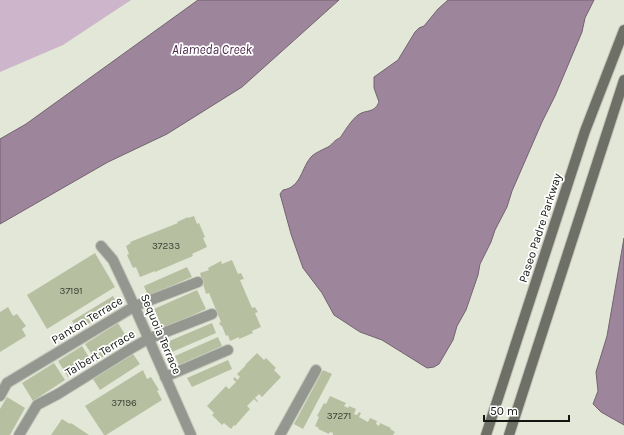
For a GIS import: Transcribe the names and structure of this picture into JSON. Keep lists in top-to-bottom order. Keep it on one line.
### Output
{"streets":{"main road":["Paseo Padre Parkway"],"street":["Panton Terrace","Sequoia Terrace","Talbert Terrace"]},"crossings":[["Panton Terrace","Sequoia Terrace"],["Sequoia Terrace","Talbert Terrace"]],"water":["Alameda Creek"],"house_numbers":["37233","37191","37196","37271"],"scale_bar":"50 m"}
